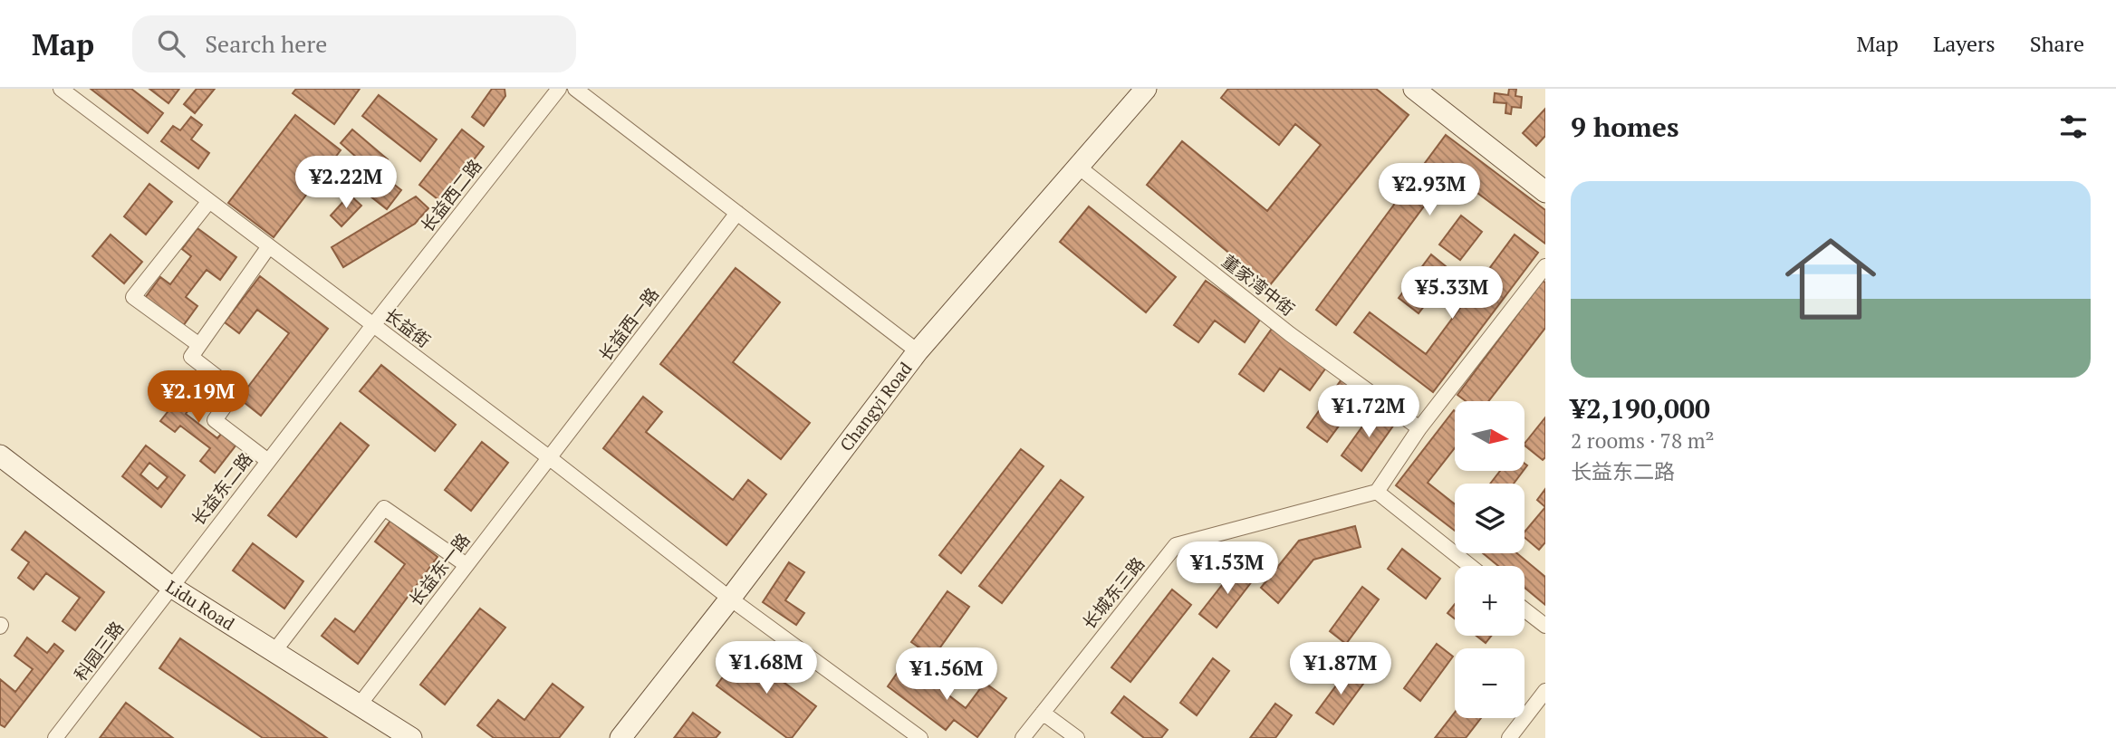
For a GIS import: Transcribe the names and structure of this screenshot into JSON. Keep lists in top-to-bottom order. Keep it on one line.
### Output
{"streets":{"main road":["Changyi Road","Lidu Road"],"street":["长益西二路","董家湾中街","长益西一路","长益街","长益东二路","长益东一路","长城东三路","科园三路"]},"crossings":[["长益西二路","长益街"],["长益西二路","长益东二路"],["董家湾中街","Changyi Road"],["长益西一路","长益街"],["长益西一路","长益东一路"],["长益街","Changyi Road"],["长益街","长益东二路"],["长益街","长益东一路"],["长益东二路","Lidu Road"],["长益东二路","科园三路"],["长益东一路","Lidu Road"],["Lidu Road","科园三路"]],"north":"right","page":{"header":"Map","search":"Search here","nav":["Map","Layers","Share"],"heading":"9 homes","price":["¥2.22M","¥2.93M","¥5.33M","¥2.19M","¥1.72M","¥1.53M","¥1.68M","¥1.87M","¥1.56M"],"list":[{"name":"¥2,190,000","note":"2 rooms · 78 m² · 长益东二路"}],"map_buttons":["+","−"]}}
